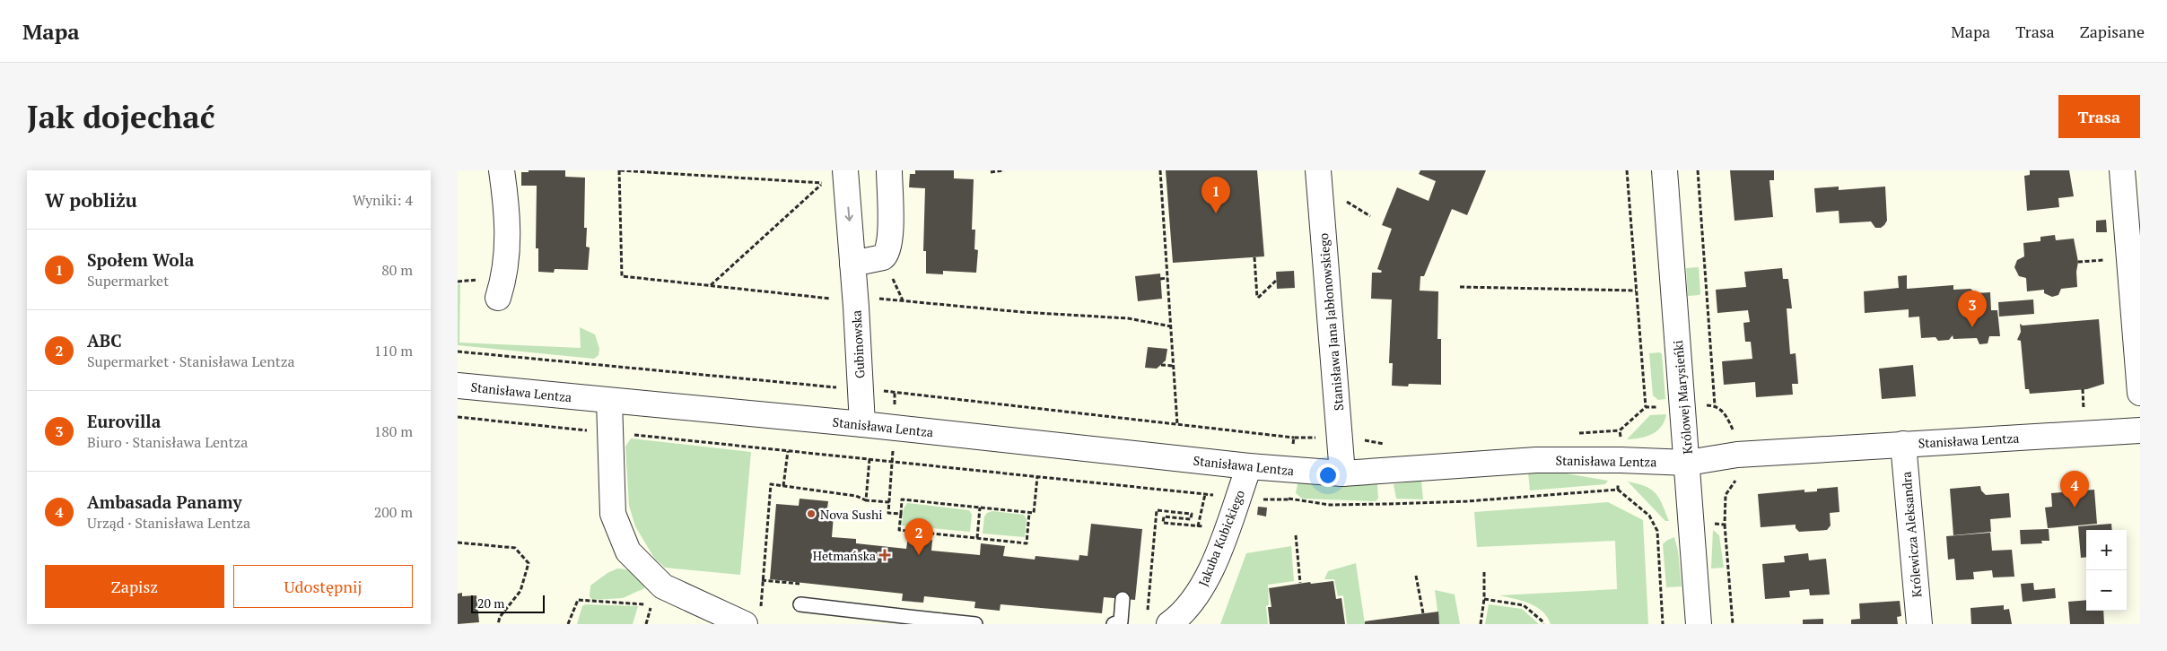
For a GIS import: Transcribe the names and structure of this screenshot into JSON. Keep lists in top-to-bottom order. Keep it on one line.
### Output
{"streets":{"street":["Stanisława Jana Jabłonowskiego","Gubinowska","Stanisława Lentza","Królowej Marysieńki","Królewicza Aleksandra","Jakuba Kubickiego"]},"crossings":[["Stanisława Jana Jabłonowskiego","Stanisława Lentza"],["Gubinowska","Stanisława Lentza"],["Stanisława Lentza","Królowej Marysieńki"],["Stanisława Lentza","Królewicza Aleksandra"],["Stanisława Lentza","Jakuba Kubickiego"]],"places":{"other":["Nova Sushi"],"health":["Hetmańska"]},"scale_bar":"20 m","page":{"header":"Mapa","nav":["Mapa","Trasa","Zapisane"],"buttons":["Trasa",["Zapisz","Udostępnij"]],"title":"Jak dojechać","heading":["W pobliżu","Wyniki: 4"],"pins":["1","3","4","2"],"list":[{"mark":"1","name":"Społem Wola","note":"Supermarket","value":"80 m"},{"mark":"2","name":"ABC","note":"Supermarket · Stanisława Lentza","value":"110 m"},{"mark":"3","name":"Eurovilla","note":"Biuro · Stanisława Lentza","value":"180 m"},{"mark":"4","name":"Ambasada Panamy","note":"Urząd · Stanisława Lentza","value":"200 m"}],"map_buttons":["+","−"],"scale":"20 m"}}
